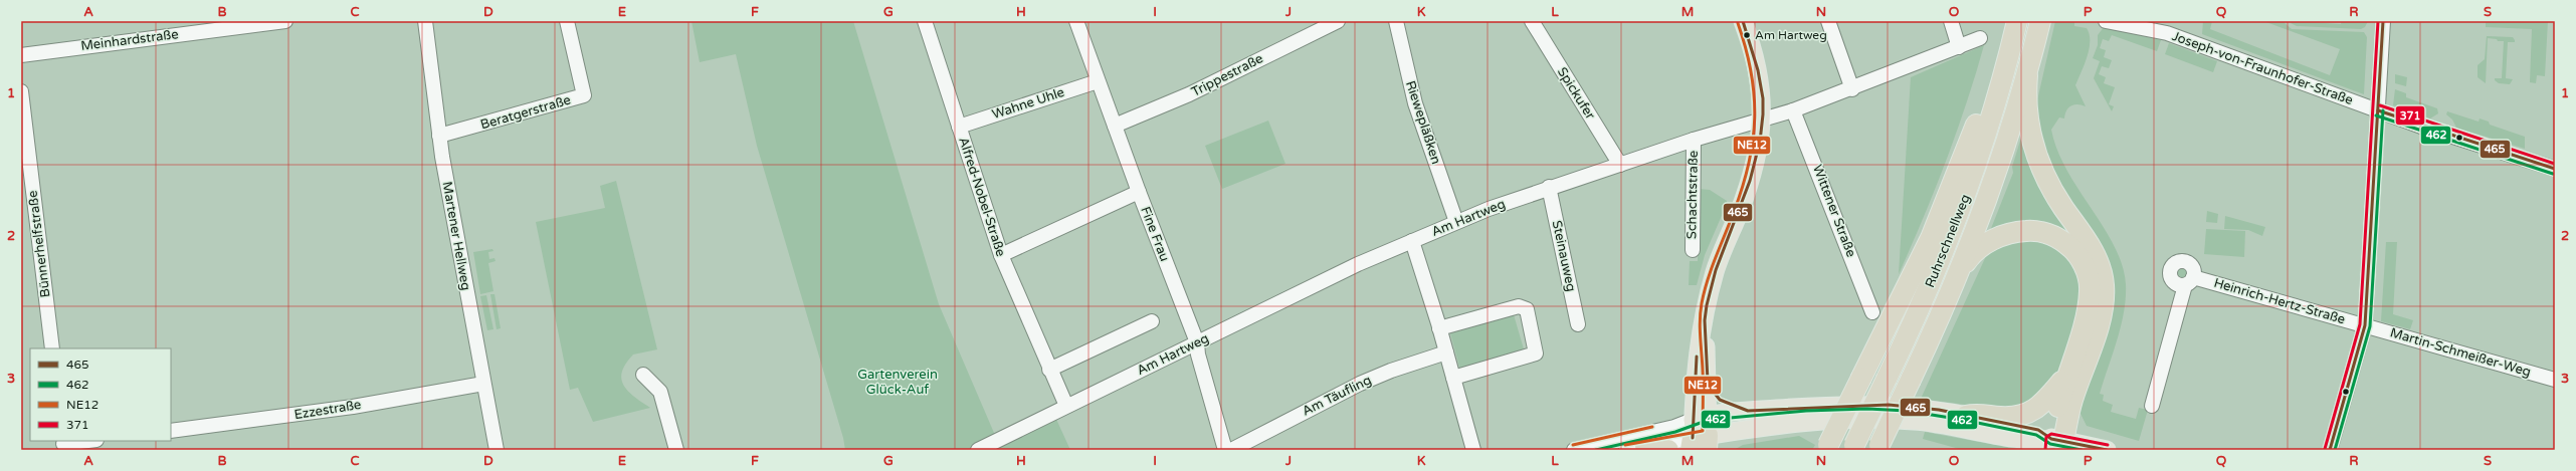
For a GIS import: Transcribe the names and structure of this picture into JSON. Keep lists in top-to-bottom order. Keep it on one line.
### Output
{"streets":{"highway":["Ruhrschnellweg"],"street":["Meinhardstraße","Joseph-von-Fraunhofer-Straße","Trippestraße","Spickufer","Wahne Uhle","Beratgerstraße","Riewepläßken","Schachtstraße","Alfred-Nobel-Straße","Wittener Straße","Am Hartweg","Fine Frau","Martener Hellweg","Bünnerhelfstraße","Steinauweg","Heinrich-Hertz-Straße","Martin-Schmeißer-Weg","Am Täufling","Ezzestraße"]},"crossings":[["Trippestraße","Fine Frau"],["Spickufer","Am Hartweg"],["Wahne Uhle","Alfred-Nobel-Straße"],["Wahne Uhle","Fine Frau"],["Beratgerstraße","Martener Hellweg"],["Riewepläßken","Am Hartweg"],["Schachtstraße","Am Hartweg"],["Alfred-Nobel-Straße","Am Hartweg"],["Wittener Straße","Am Hartweg"],["Am Hartweg","Fine Frau"],["Am Hartweg","Steinauweg"],["Martener Hellweg","Ezzestraße"],["Heinrich-Hertz-Straße","Martin-Schmeißer-Weg"]],"parks":["Gartenverein Glück-Auf"],"places":["Am Hartweg"],"lines":["transit line 465","transit line 371","transit line NE12","transit line 462"],"legend":["465","462","NE12","371"],"grid":{"columns":["A","B","C","D","E","F","G","H","I","J","K","L","M","N","O","P","Q","R","S"],"rows":["1","2","3"]}}
